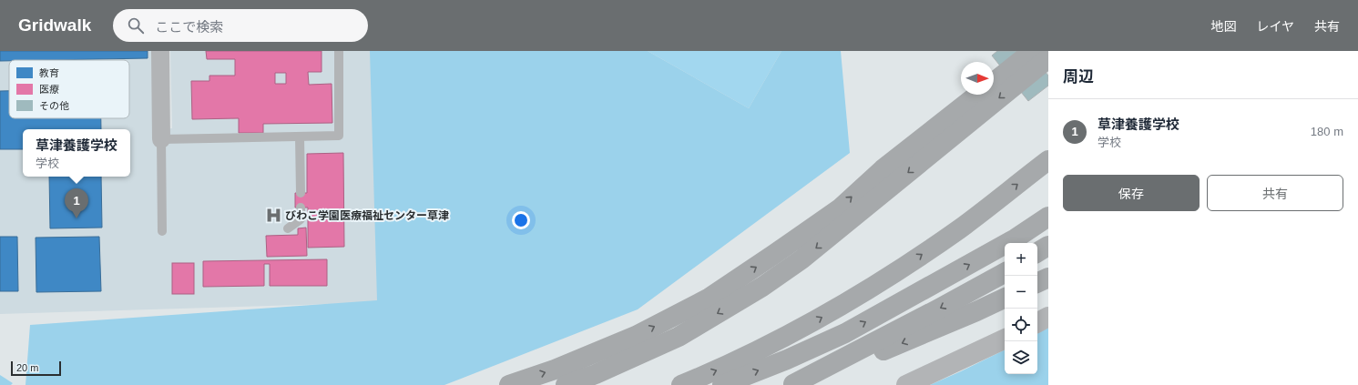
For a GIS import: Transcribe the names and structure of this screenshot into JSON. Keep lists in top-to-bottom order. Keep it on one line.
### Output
{"places":{"hospital":["びわこ学園医療福祉センター草津"]},"legend":["教育","医療","その他"],"scale_bar":"20 m","north":"right","page":{"header":"Gridwalk","search":"ここで検索","nav":["地図","レイヤ","共有"],"heading":"周辺","list":[{"mark":"1","name":"草津養護学校","note":"学校","value":"180 m"}],"popup":["草津養護学校","学校"],"buttons":["保存","共有"],"pins":"1","map_buttons":["+","−"],"scale":"20 m"}}
